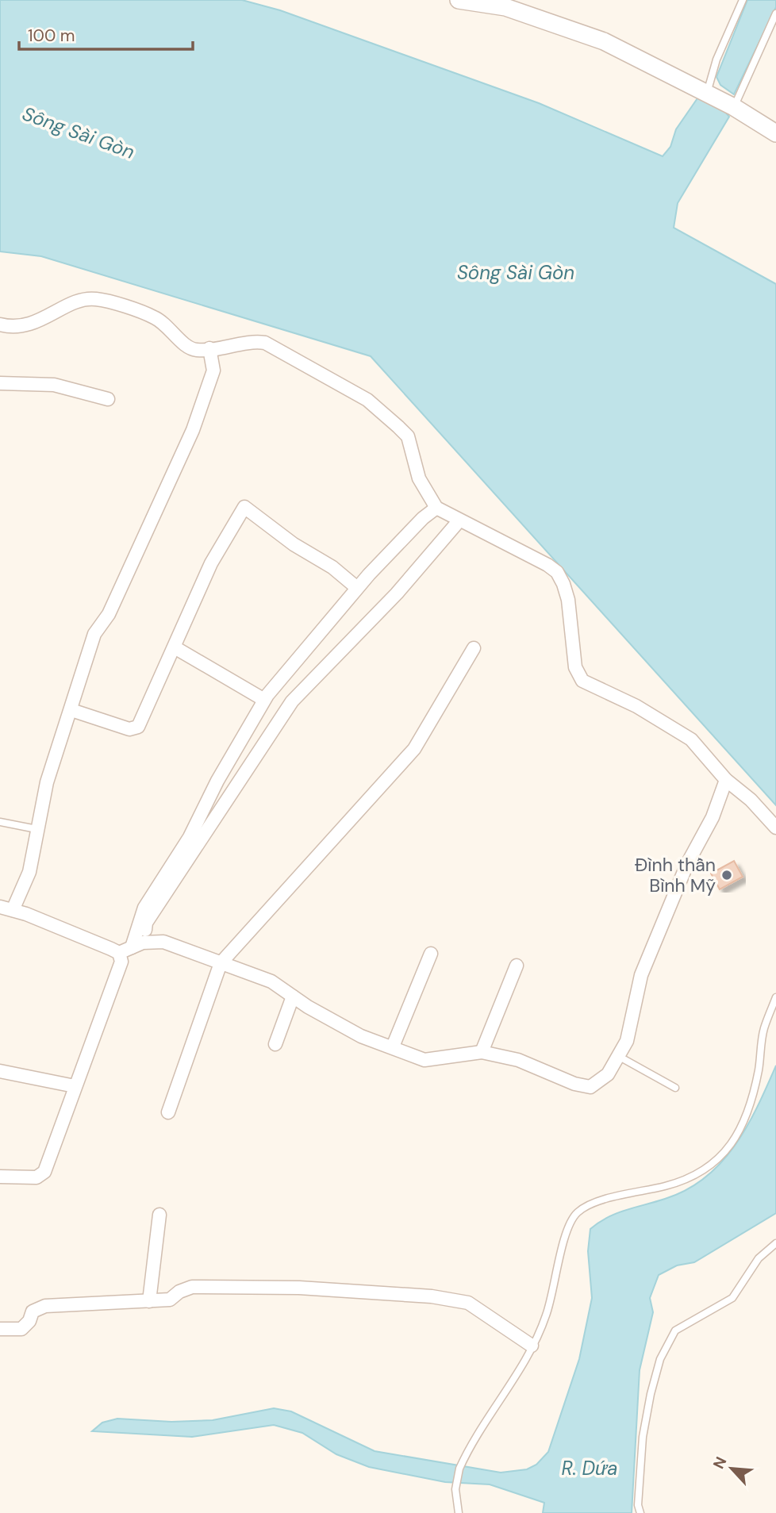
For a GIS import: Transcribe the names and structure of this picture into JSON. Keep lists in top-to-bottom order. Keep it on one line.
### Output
{"water":["Sông Sài Gòn","R. Dứa"],"places":["Đình thần Bình Mỹ"],"scale_bar":"100 m","north":"top left"}
